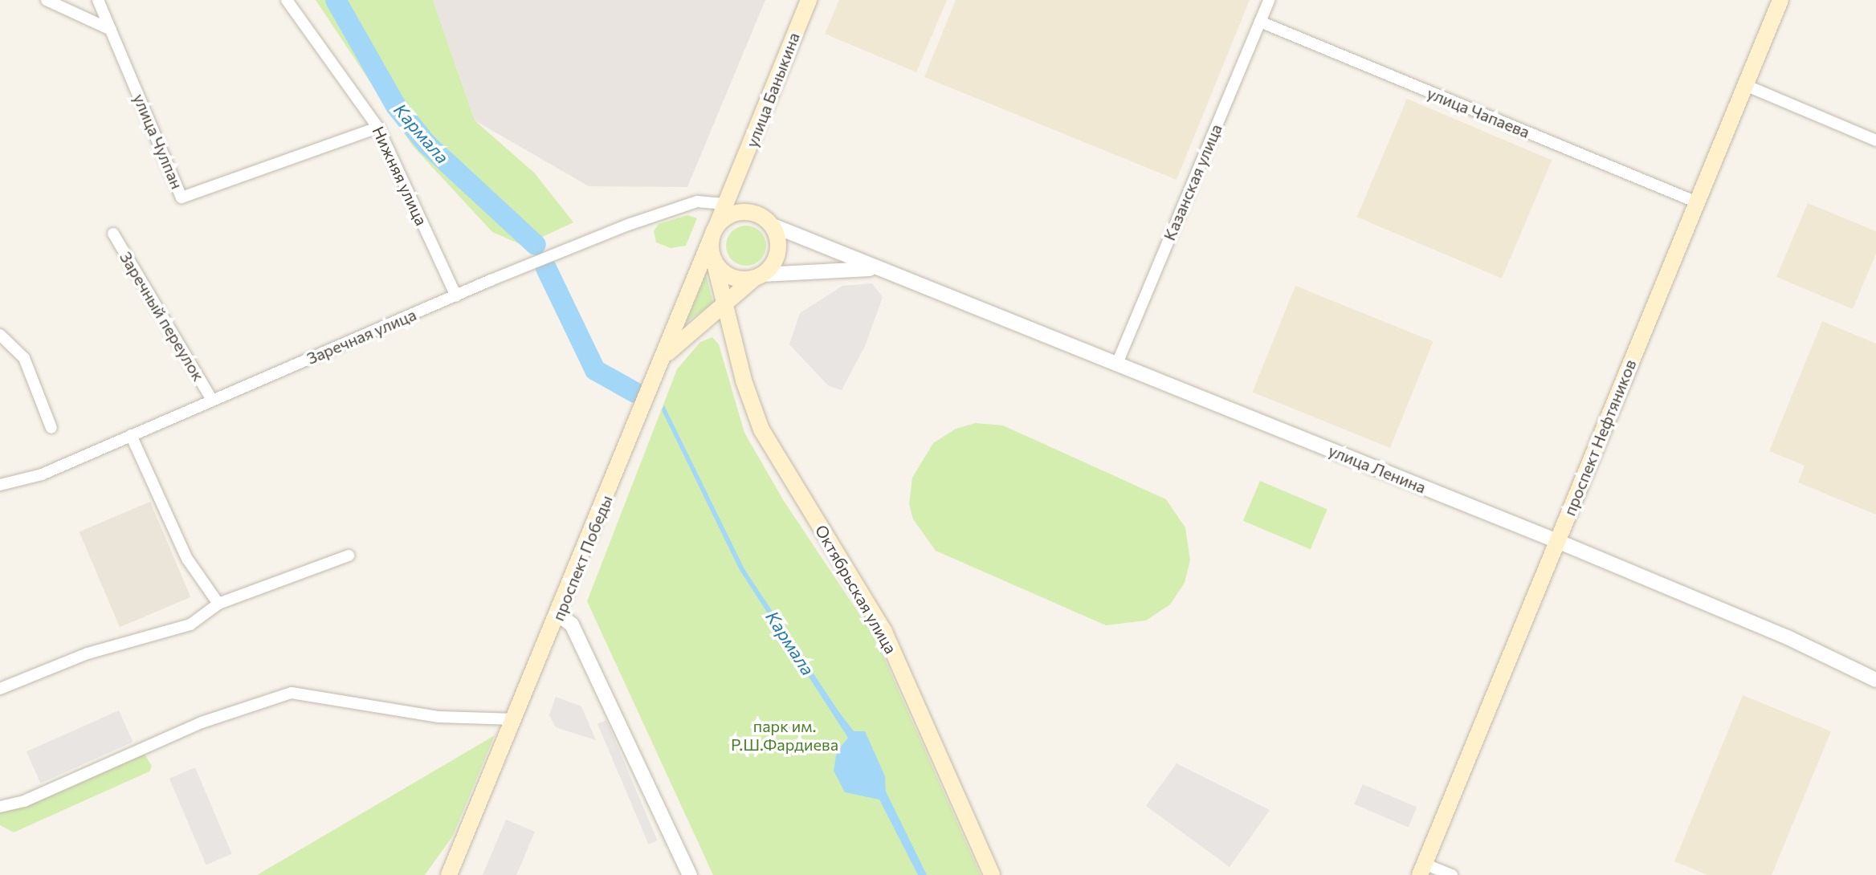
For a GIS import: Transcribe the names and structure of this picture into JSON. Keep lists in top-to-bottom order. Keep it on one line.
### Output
{"streets":{"main road":["улица Баныкина","проспект Нефтяников","проспект Победы","Октябрьская улица"],"street":["улица Чапаева","улица Чулпан","Нижняя улица","Казанская улица","Заречный переулок","Заречная улица","улица Ленина"]},"crossings":[["улица Баныкина","Заречная улица"],["улица Баныкина","проспект Победы"],["улица Чапаева","Казанская улица"],["улица Чапаева","проспект Нефтяников"],["улица Чулпан","Нижняя улица"],["Нижняя улица","Заречная улица"],["Казанская улица","улица Ленина"],["Заречный переулок","Заречная улица"],["Заречная улица","проспект Победы"],["проспект Нефтяников","улица Ленина"],["улица Ленина","проспект Победы"],["улица Ленина","Октябрьская улица"],["проспект Победы","Октябрьская улица"]],"water":["Кармала"],"parks":["парк им. Р.Ш.Фардиева"]}
